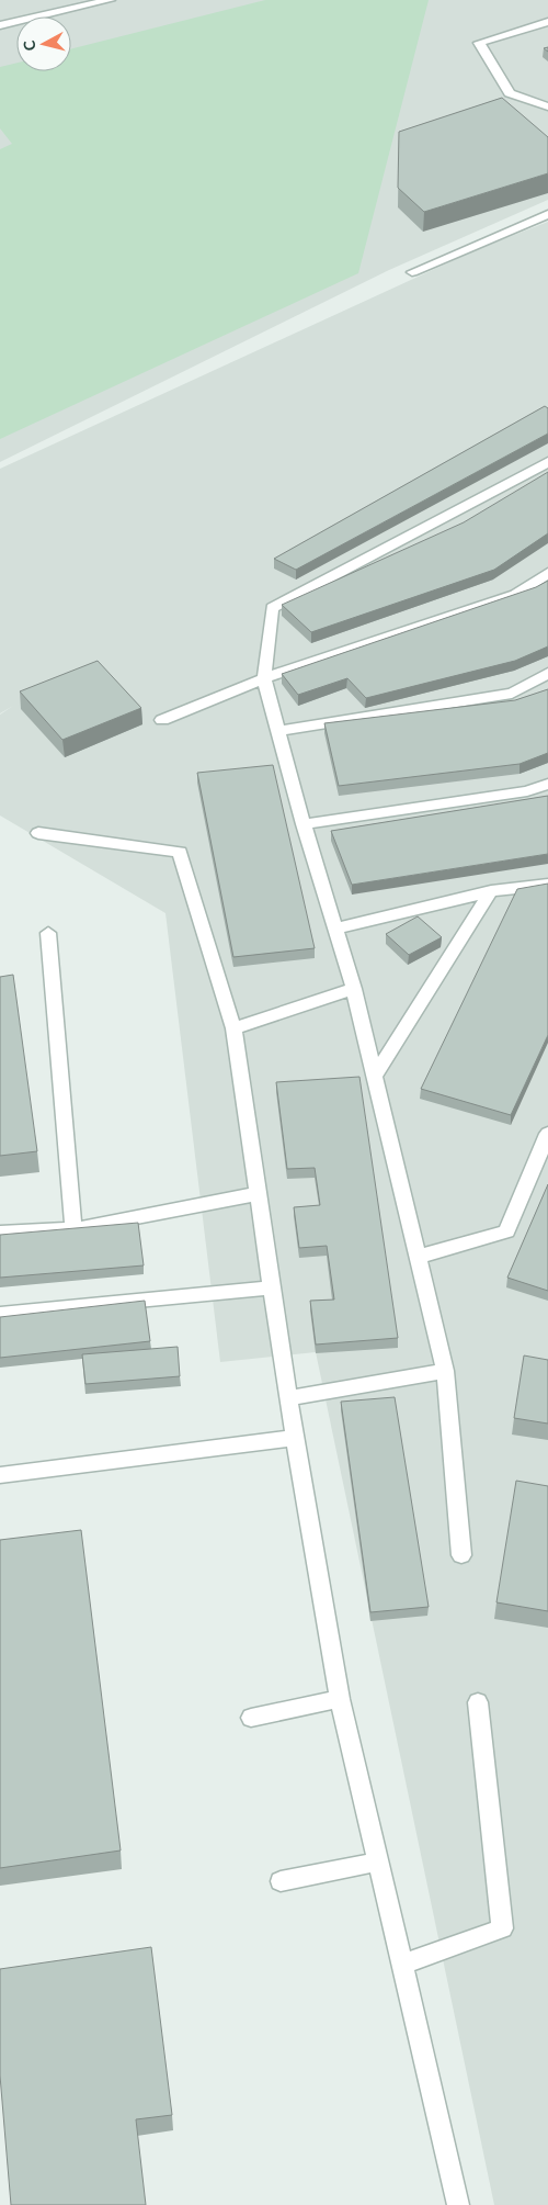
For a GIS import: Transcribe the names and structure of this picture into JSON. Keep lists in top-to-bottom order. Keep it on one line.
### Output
{"north":"left"}
